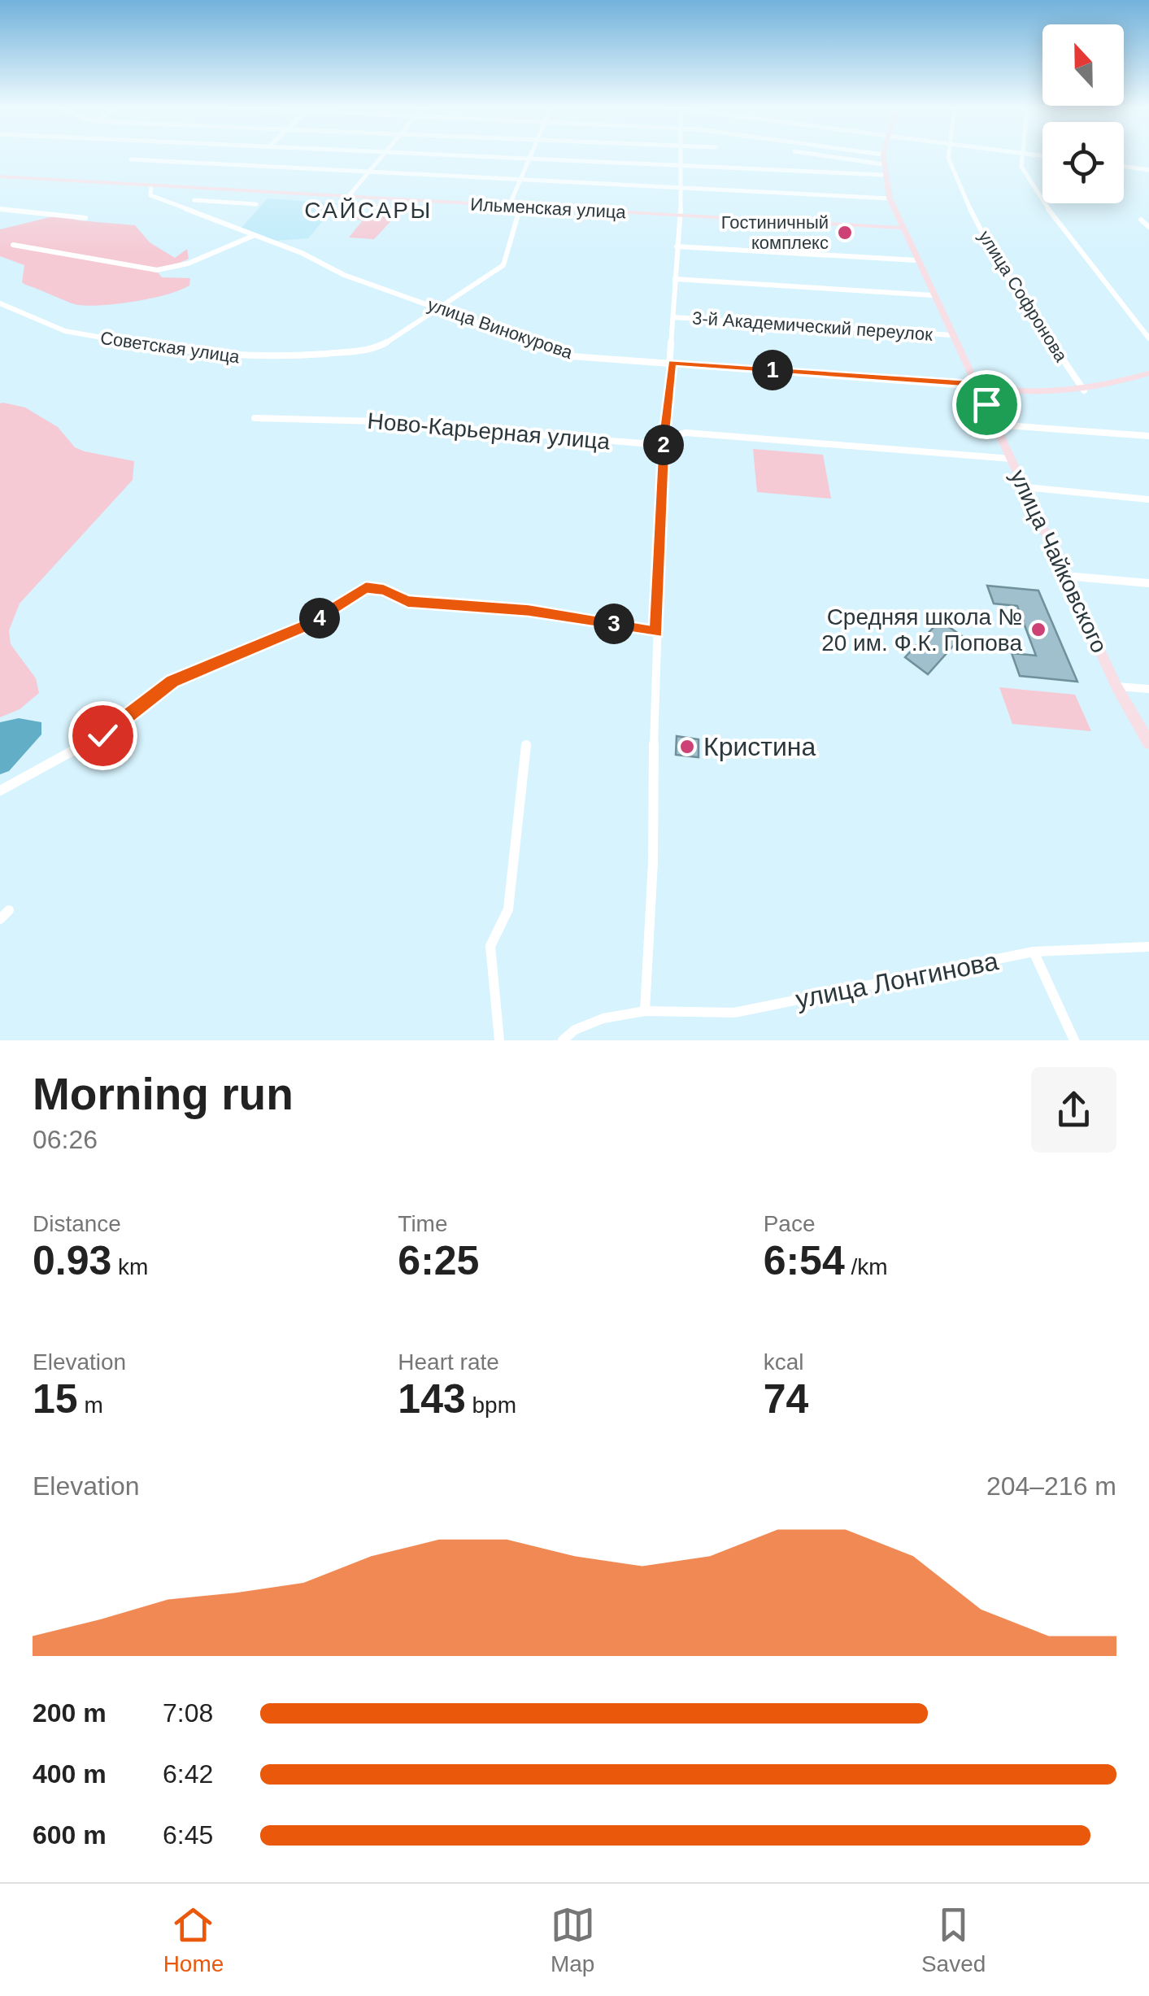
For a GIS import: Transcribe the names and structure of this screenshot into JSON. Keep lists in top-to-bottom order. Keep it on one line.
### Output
{"streets":{"main road":["Ильменская улица","улица Чайковского"],"street":["улица Софронова","3-й Академический переулок","улица Винокурова","Советская улица","Ново-Карьерная улица","улица Лонгинова"]},"crossings":[["Ильменская улица","улица Винокурова"],["Ильменская улица","Советская улица"],["Ильменская улица","улица Чайковского"],["3-й Академический переулок","улица Чайковского"],["улица Винокурова","Советская улица"],["улица Винокурова","улица Чайковского"],["Ново-Карьерная улица","улица Чайковского"]],"districts":["САЙСАРЫ"],"places":["Гостиничный комплекс","Средняя школа № 20 им. Ф.К. Попова","Кристина"],"north":"top","page":{"pins":["1","2","4","3"],"heading":["Morning run","06:26"],"stats":[["Distance","0.93 km"],["Time","6:25"],["Pace","6:54 /km"],["Elevation","15 m"],["Heart rate","143 bpm"],["kcal","74"]],"chart":["Elevation","204–216 m"],"list":[{"name":"200 m","note":"7:08"},{"name":"400 m","note":"6:42"},{"name":"600 m","note":"6:45"}],"tabs":["Home","Map","Saved"]}}
